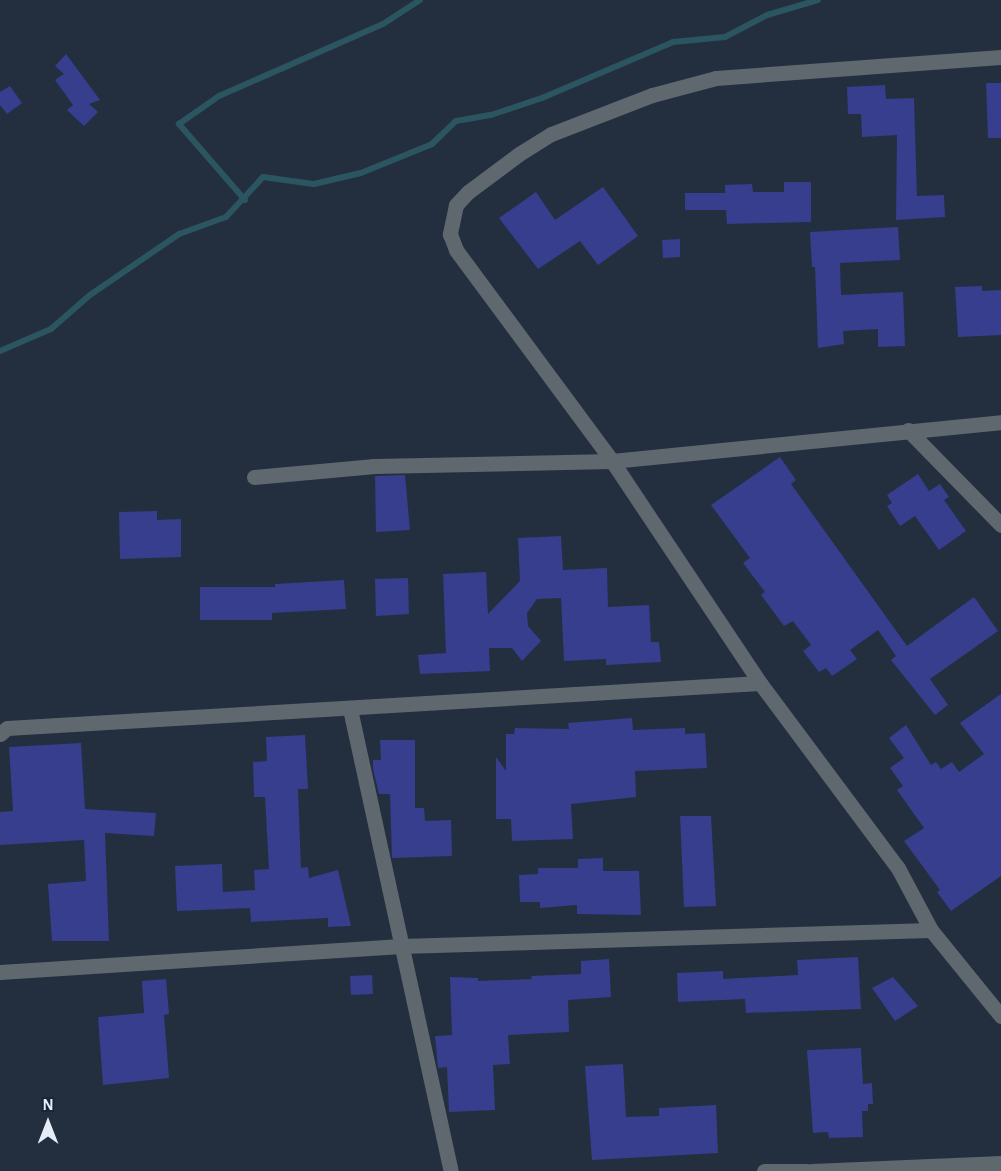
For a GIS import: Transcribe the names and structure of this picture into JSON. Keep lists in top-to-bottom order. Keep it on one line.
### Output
{"north":"top"}
